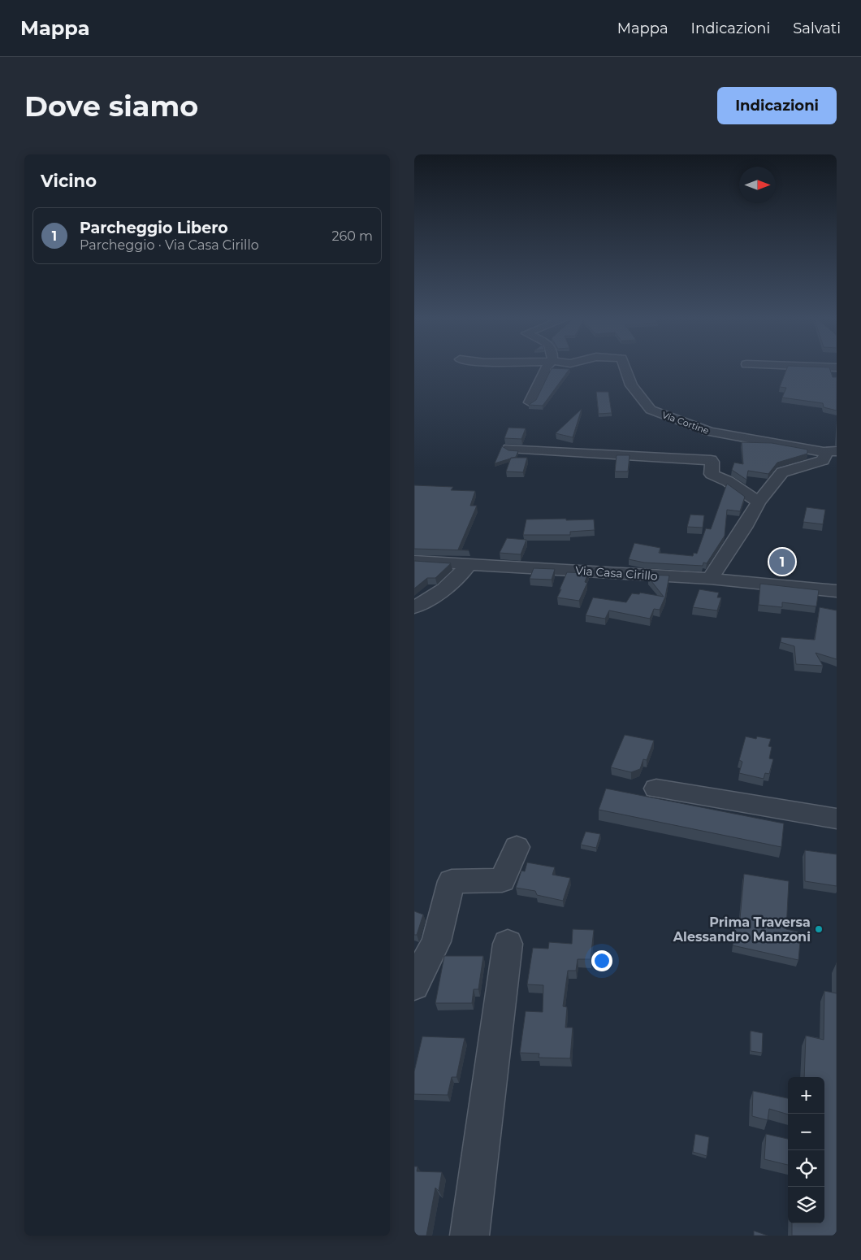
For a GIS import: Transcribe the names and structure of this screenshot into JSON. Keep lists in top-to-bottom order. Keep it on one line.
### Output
{"streets":{"street":["Via Cortine","Via Casa Cirillo"]},"places":["Prima Traversa Alessandro Manzoni"],"north":"right","page":{"header":"Mappa","nav":["Mappa","Indicazioni","Salvati"],"buttons":"Indicazioni","title":"Dove siamo","heading":"Vicino","list":[{"mark":"1","name":"Parcheggio Libero","note":"Parcheggio · Via Casa Cirillo","value":"260 m"}],"pins":"1","map_buttons":["+","−"]}}
